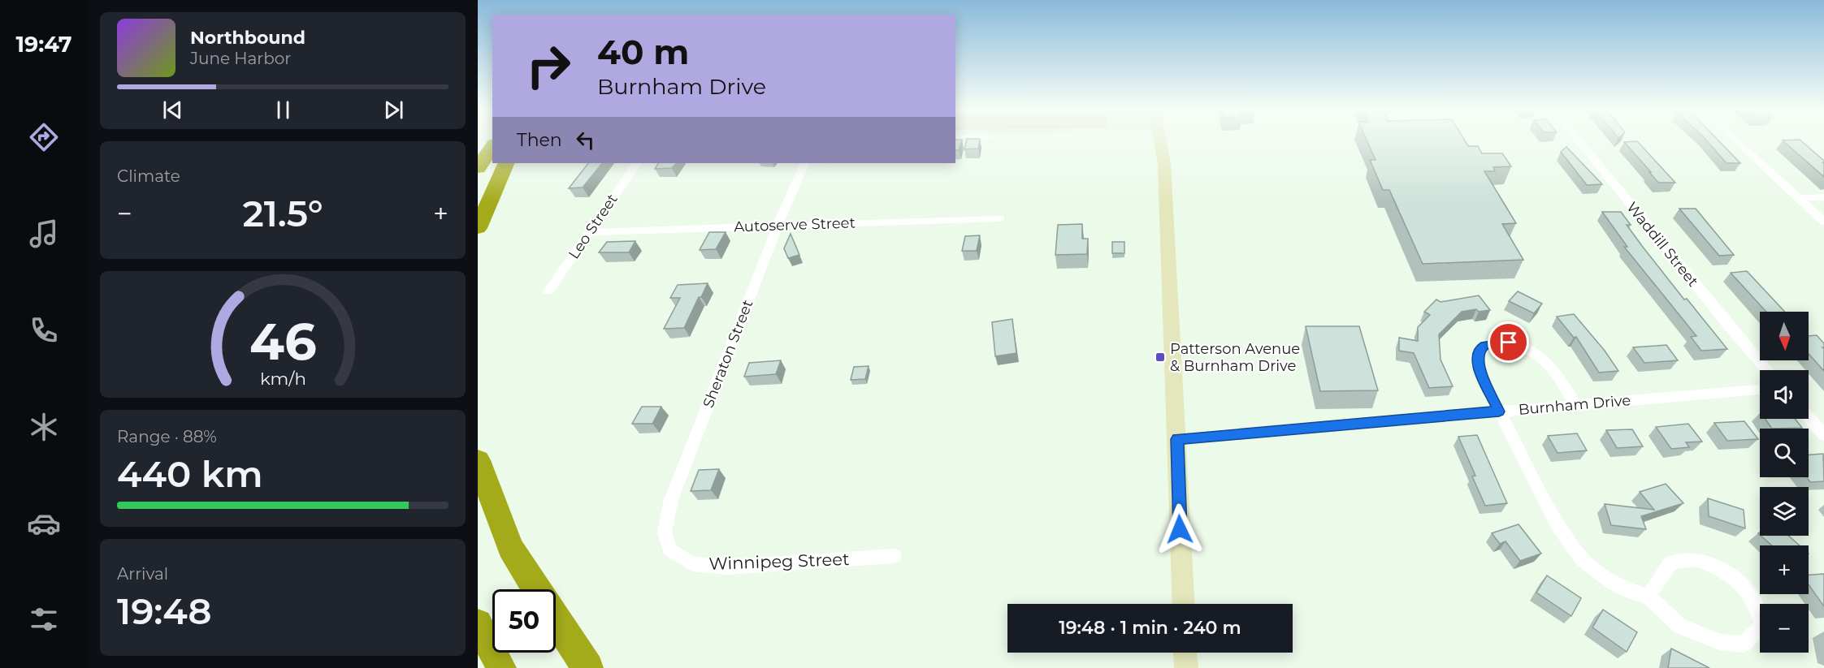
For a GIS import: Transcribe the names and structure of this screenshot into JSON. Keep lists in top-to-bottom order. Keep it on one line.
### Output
{"streets":{"street":["Autoserve Street","Leo Street","Waddill Street","Sheraton Street","Burnham Drive","Winnipeg Street"]},"crossings":[["Autoserve Street","Leo Street"],["Autoserve Street","Sheraton Street"],["Sheraton Street","Winnipeg Street"]],"places":{"transit":["Patterson Avenue & Burnham Drive"]},"north":"bottom","page":{"tabs":"19:47","turn":["40 m","Burnham Drive"],"song":["Northbound","June Harbor"],"then":"Then","tile":["Climate",["Range · 88%","440 km"],["Arrival","19:48"]],"heat":["−","21.5°","+"],"map_buttons":["+","−"],"limit":"50","trip":"19:48 · 1 min · 240 m","gauge":["46","km/h"]}}
